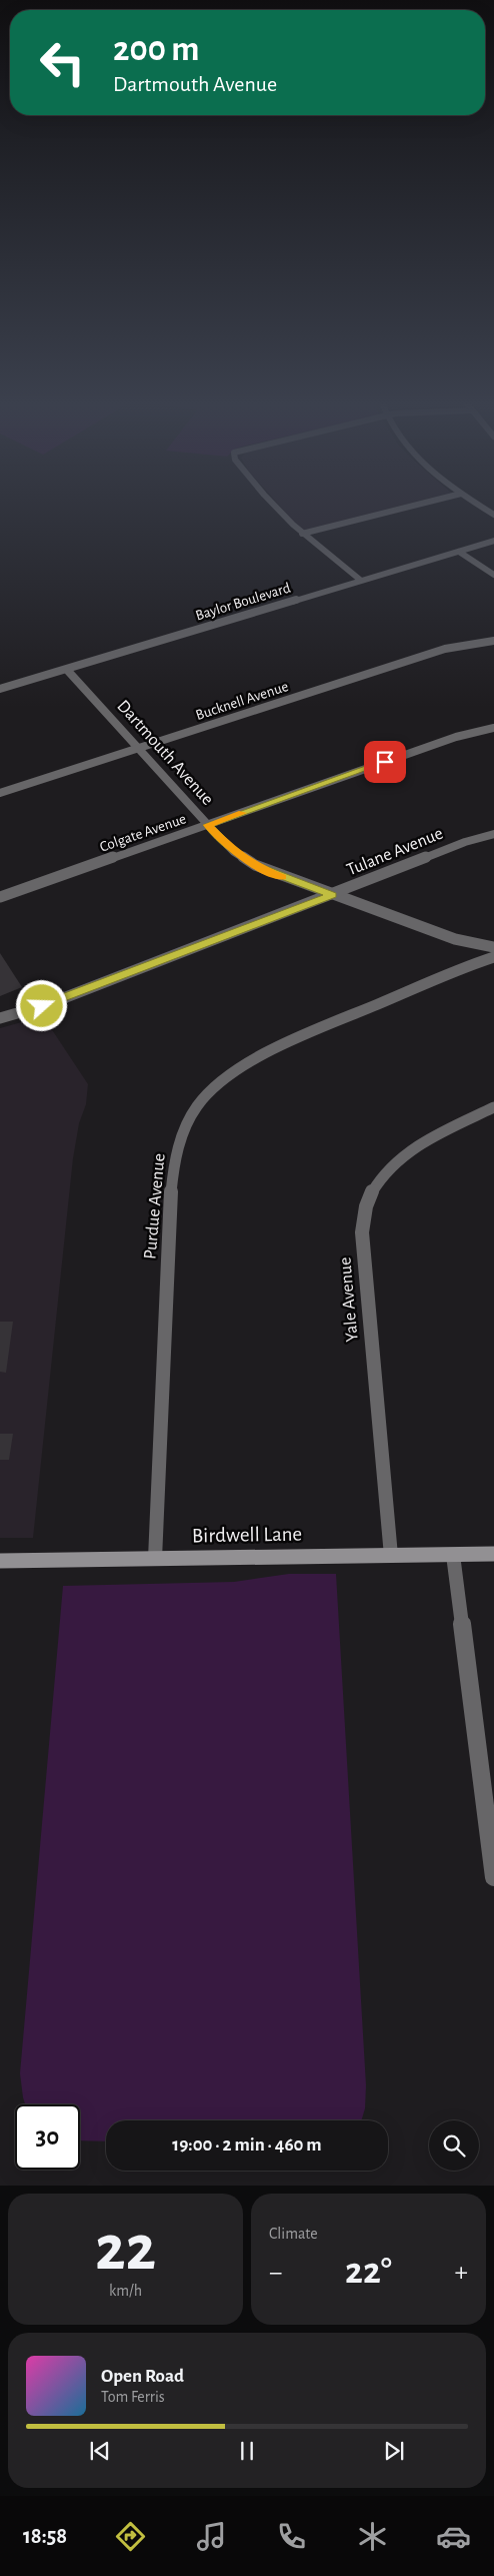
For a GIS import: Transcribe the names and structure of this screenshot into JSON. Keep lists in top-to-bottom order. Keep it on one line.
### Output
{"streets":{"main road":["Birdwell Lane"],"street":["Baylor Boulevard","Bucknell Avenue","Dartmouth Avenue","Colgate Avenue","Tulane Avenue","Purdue Avenue","Yale Avenue"]},"crossings":[["Baylor Boulevard","Dartmouth Avenue"],["Bucknell Avenue","Dartmouth Avenue"],["Dartmouth Avenue","Colgate Avenue"],["Dartmouth Avenue","Tulane Avenue"],["Purdue Avenue","Birdwell Lane"],["Yale Avenue","Birdwell Lane"]],"page":{"turn":["200 m","Dartmouth Avenue"],"limit":"30","trip":"19:00 · 2 min · 460 m","tile":[["22","km/h"],"Climate"],"heat":["−","22°","+"],"song":["Open Road","Tom Ferris"],"tabs":"18:58"}}
